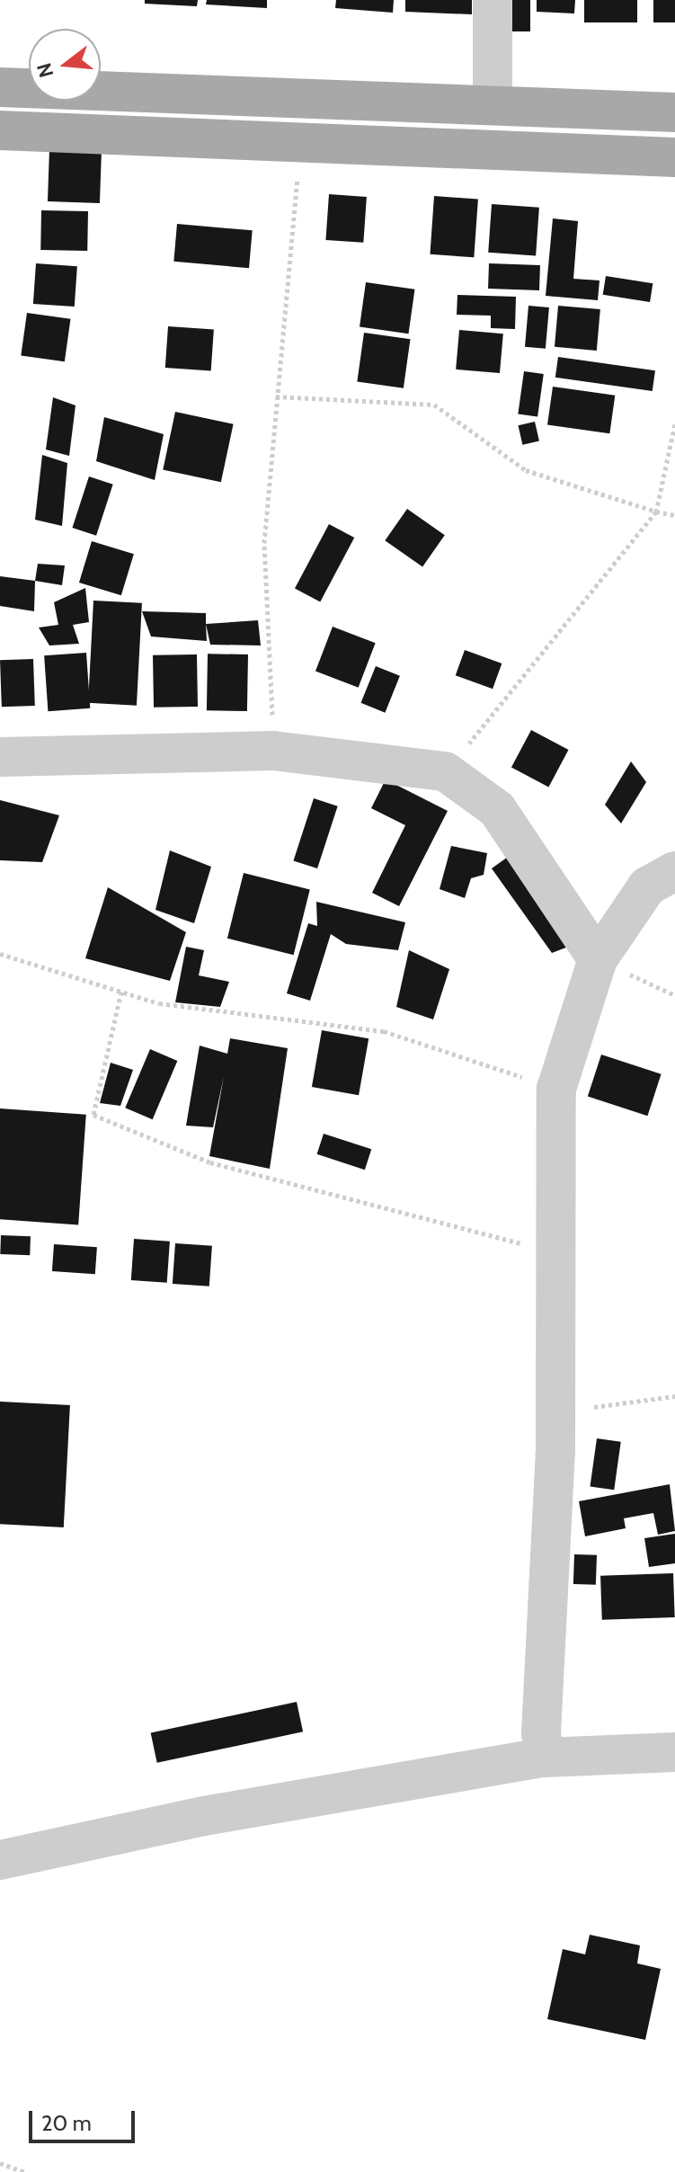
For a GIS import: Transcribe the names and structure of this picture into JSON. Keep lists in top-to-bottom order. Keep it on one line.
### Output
{"scale_bar":"20 m","north":"left"}
